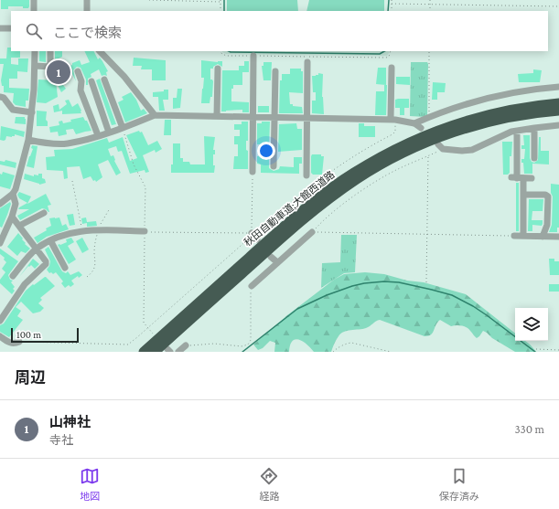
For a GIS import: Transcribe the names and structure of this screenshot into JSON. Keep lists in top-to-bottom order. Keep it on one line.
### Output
{"streets":{"highway":["秋田自動車道;大館西道路"]},"scale_bar":"100 m","page":{"search":"ここで検索","pins":"1","scale":"100 m","heading":"周辺","list":[{"mark":"1","name":"山神社","note":"寺社","value":"330 m"}],"nav":["地図","経路","保存済み"]}}
